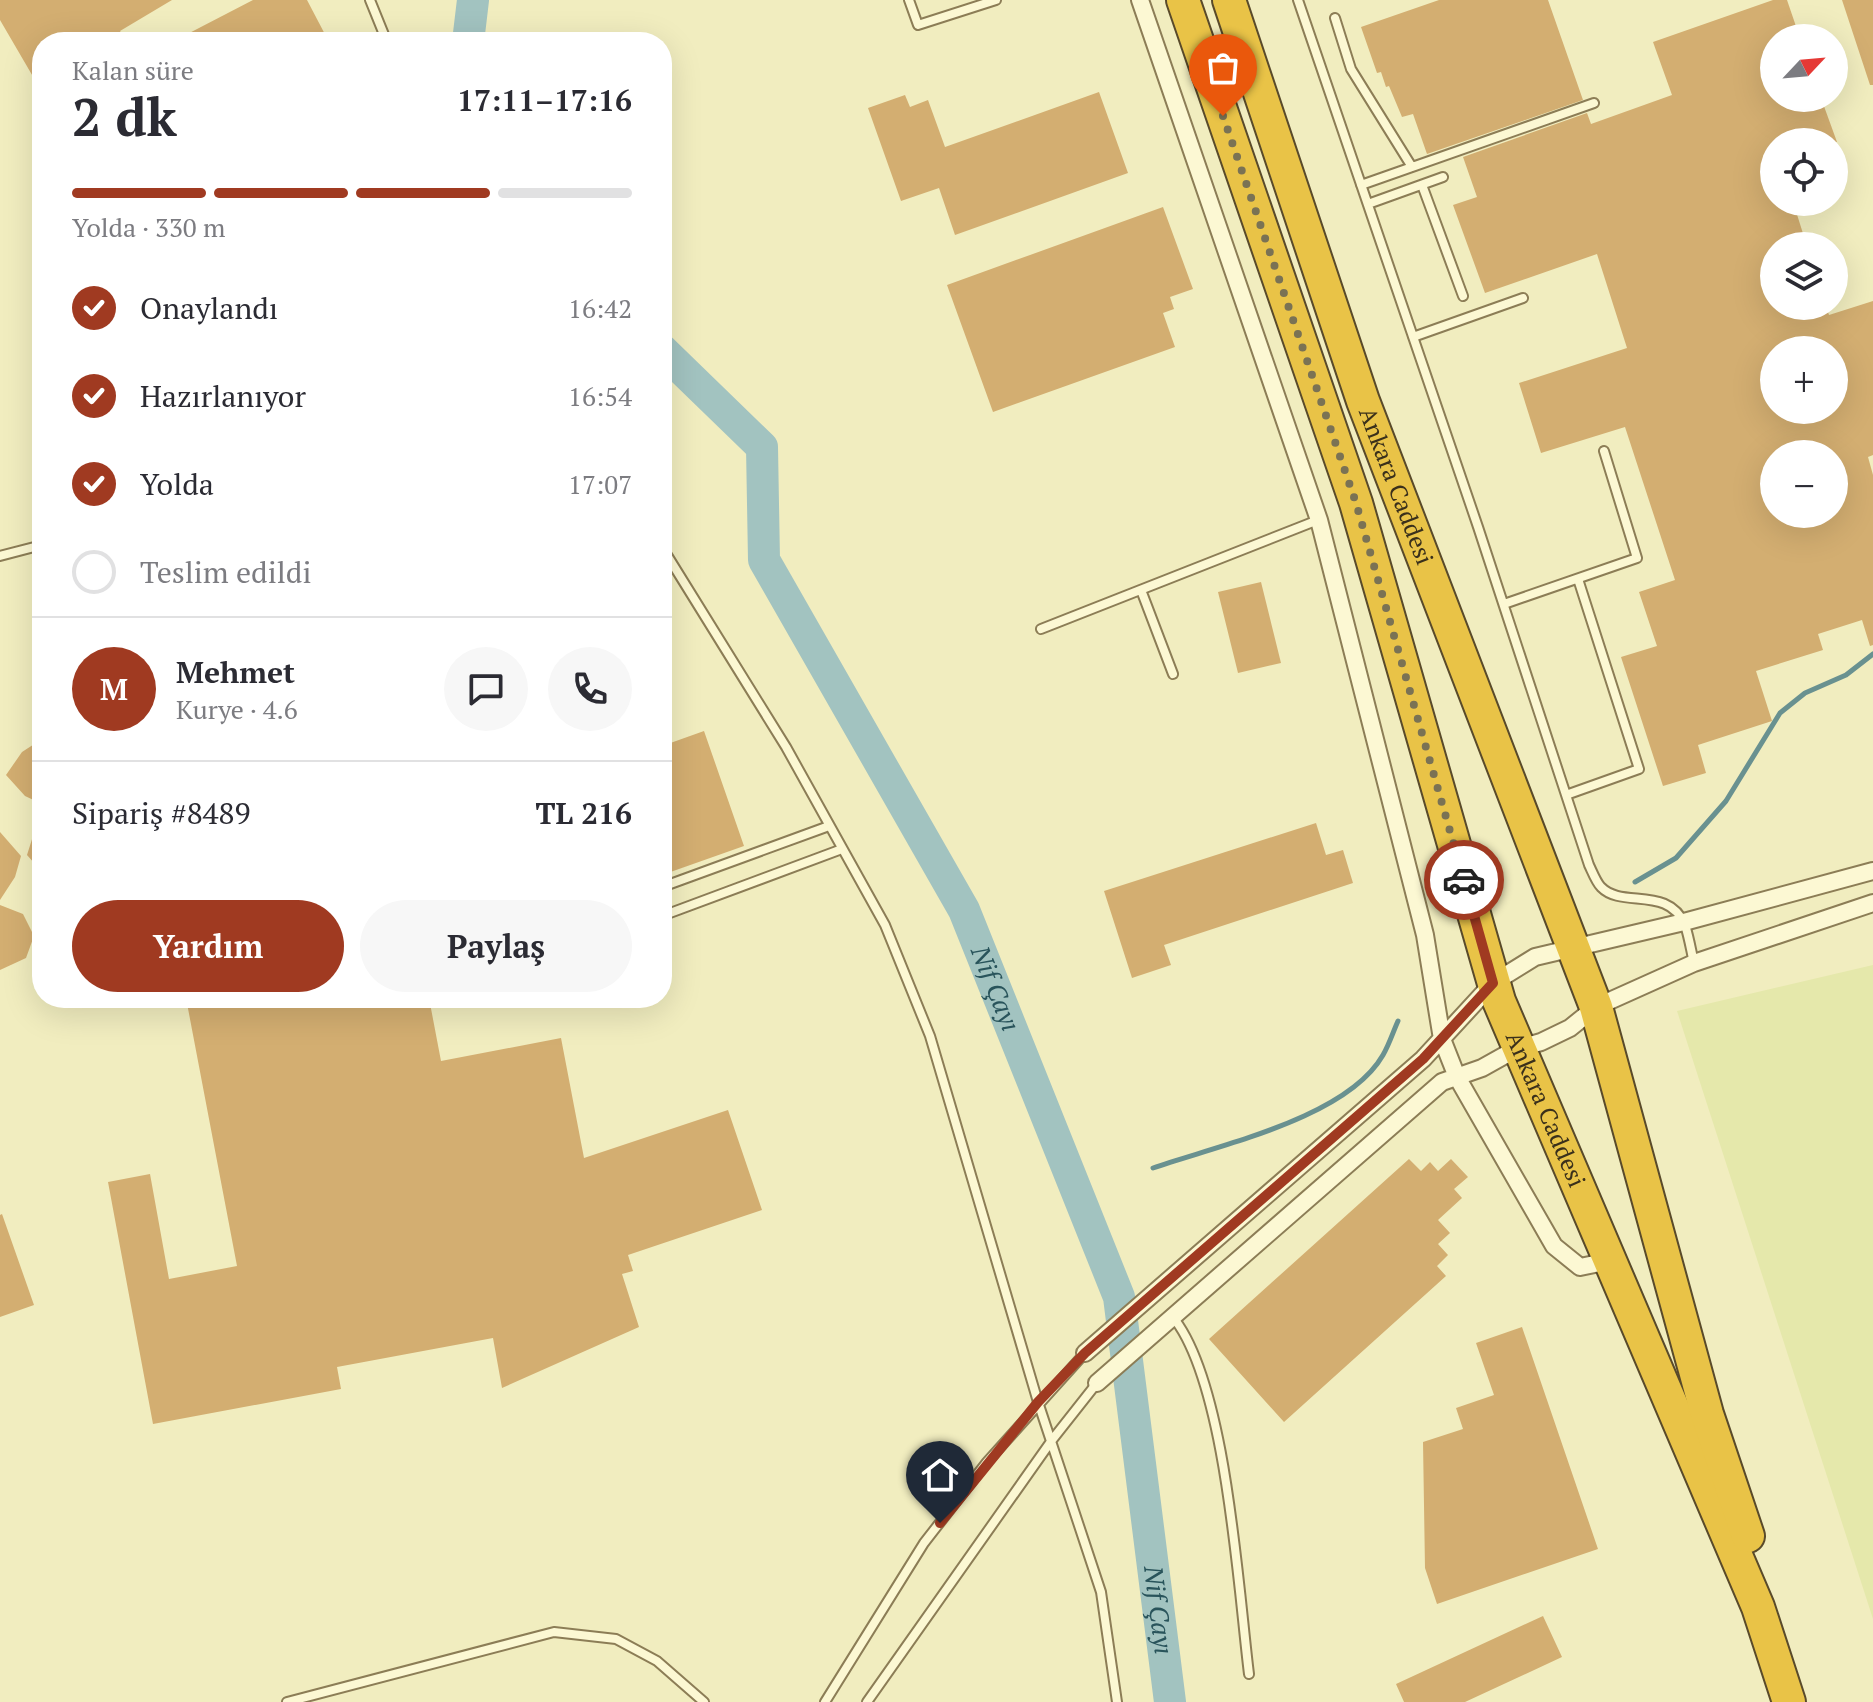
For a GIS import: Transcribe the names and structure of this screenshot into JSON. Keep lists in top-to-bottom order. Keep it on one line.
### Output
{"streets":{"highway":["Ankara Caddesi"]},"water":["Nif Çayı"],"north":"top right","page":{"map_buttons":["+","−"],"heading":["2 dk","Kalan süre","17:11–17:16"],"panel":["Mehmet","Kurye · 4.6","Sipariş #8489","TL 216"],"bar":"Yolda · 330 m","list":[["Onaylandı","16:42"],["Hazırlanıyor","16:54"],["Yolda","17:07"],"Teslim edildi"],"round":"M","buttons":["Yardım","Paylaş"]}}
